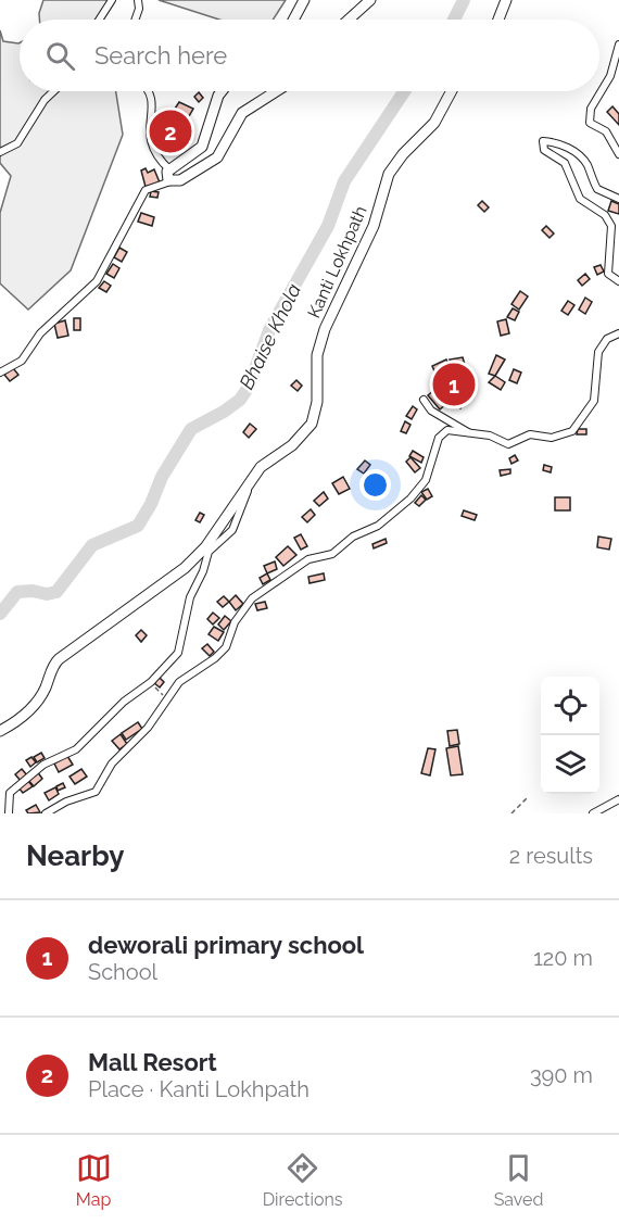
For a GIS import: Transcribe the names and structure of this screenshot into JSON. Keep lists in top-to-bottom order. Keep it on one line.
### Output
{"streets":{"main road":["Kanti Lokhpath"]},"water":["Bhaise Khola"],"page":{"search":"Search here","pins":["2","1"],"heading":["Nearby","2 results"],"list":[{"mark":"1","name":"deworali primary school","note":"School","value":"120 m"},{"mark":"2","name":"Mall Resort","note":"Place · Kanti Lokhpath","value":"390 m"}],"nav":["Map","Directions","Saved"]}}
